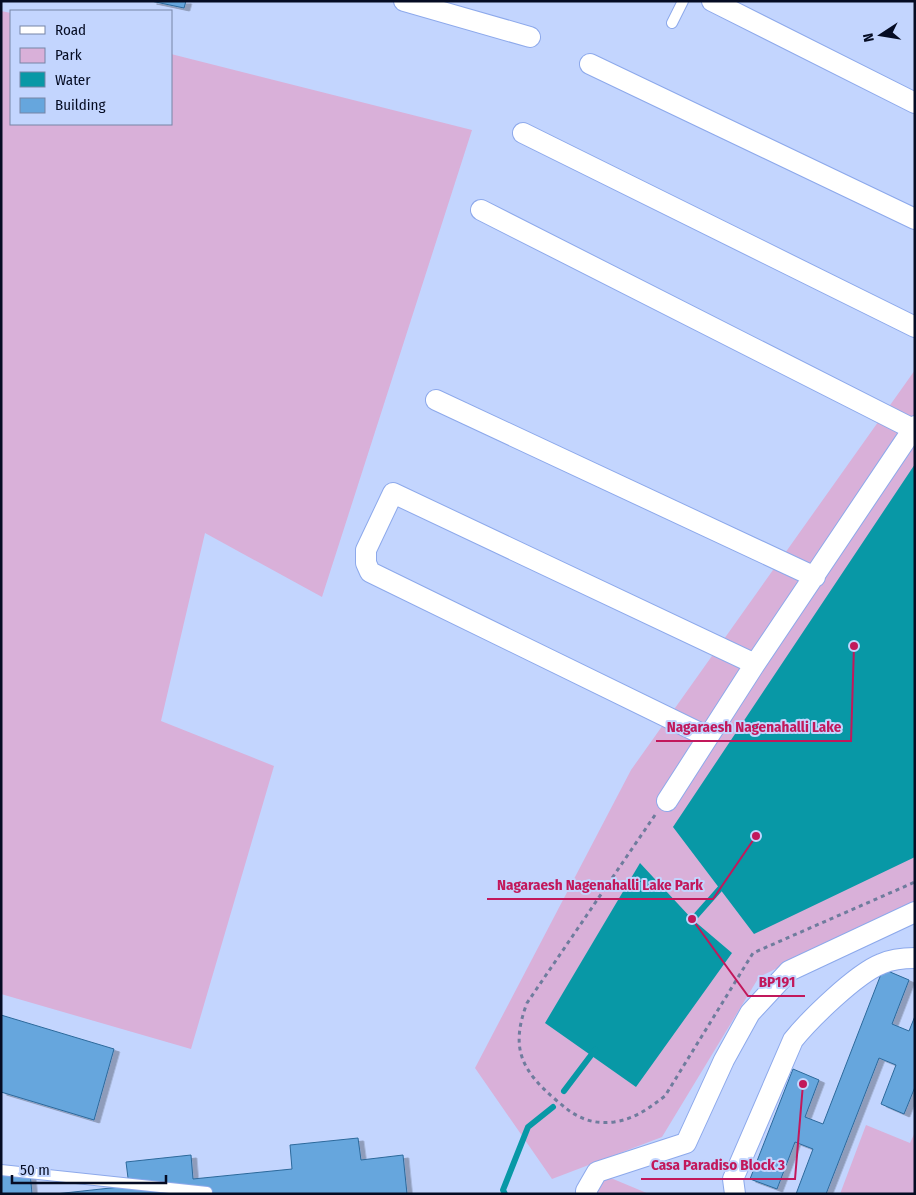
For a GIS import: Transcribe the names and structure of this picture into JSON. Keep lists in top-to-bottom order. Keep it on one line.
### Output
{"places":["Nagaraesh Nagenahalli Lake","Nagaraesh Nagenahalli Lake Park","BP191","Casa Paradiso Block 3"],"legend":["Road","Park","Water","Building"],"scale_bar":"50 m","north":"left"}
